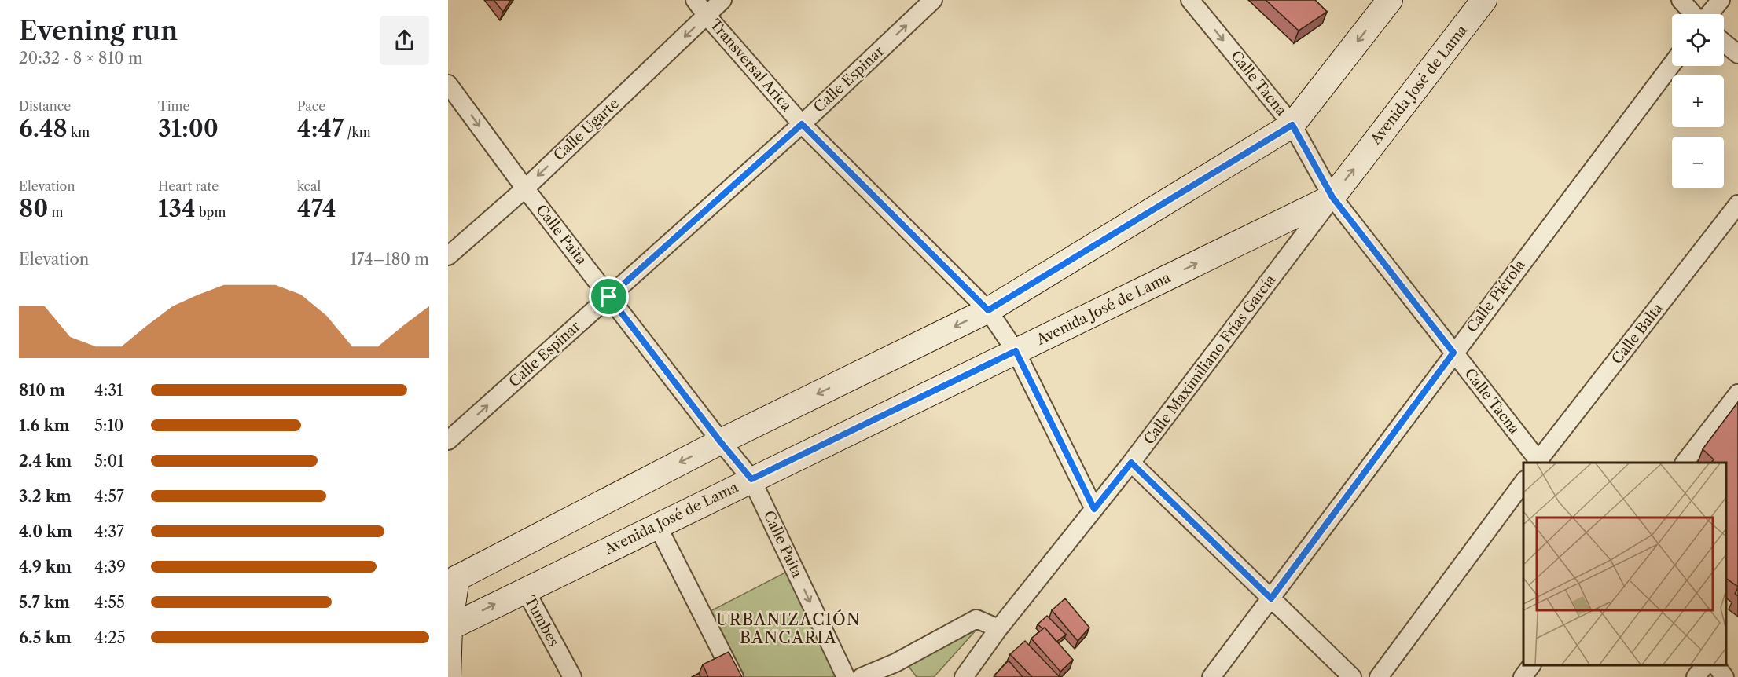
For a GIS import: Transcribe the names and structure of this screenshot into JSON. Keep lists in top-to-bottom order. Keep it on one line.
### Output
{"streets":{"main road":["Avenida José de Lama"],"street":["Transversal Arica","Calle Espinar","Calle Tacna","Calle Ugarte","Calle Paita","Calle Piérola","Calle Balta","Calle Maximiliano Frías García","Tumbes"]},"crossings":[["Transversal Arica","Calle Espinar"],["Transversal Arica","Avenida José de Lama"],["Transversal Arica","Calle Ugarte"],["Transversal Arica","Calle Maximiliano Frías García"],["Calle Espinar","Calle Paita"],["Calle Tacna","Avenida José de Lama"],["Calle Tacna","Calle Piérola"],["Calle Tacna","Calle Balta"],["Calle Tacna","Calle Maximiliano Frías García"],["Avenida José de Lama","Calle Paita"],["Avenida José de Lama","Calle Maximiliano Frías García"],["Avenida José de Lama","Tumbes"],["Calle Ugarte","Calle Paita"]],"one_way":["Calle Espinar","Calle Ugarte"],"districts":["URBANIZACIÓN BANCARIA"],"page":{"heading":["Evening run","20:32 · 8 × 810 m"],"map_buttons":["+","−"],"stats":[["Distance","6.48 km"],["Time","31:00"],["Pace","4:47 /km"],["Elevation","80 m"],["Heart rate","134 bpm"],["kcal","474"]],"chart":["Elevation","174–180 m"],"list":[{"name":"810 m","note":"4:31"},{"name":"1.6 km","note":"5:10"},{"name":"2.4 km","note":"5:01"},{"name":"3.2 km","note":"4:57"},{"name":"4.0 km","note":"4:37"},{"name":"4.9 km","note":"4:39"},{"name":"5.7 km","note":"4:55"},{"name":"6.5 km","note":"4:25"}]}}
